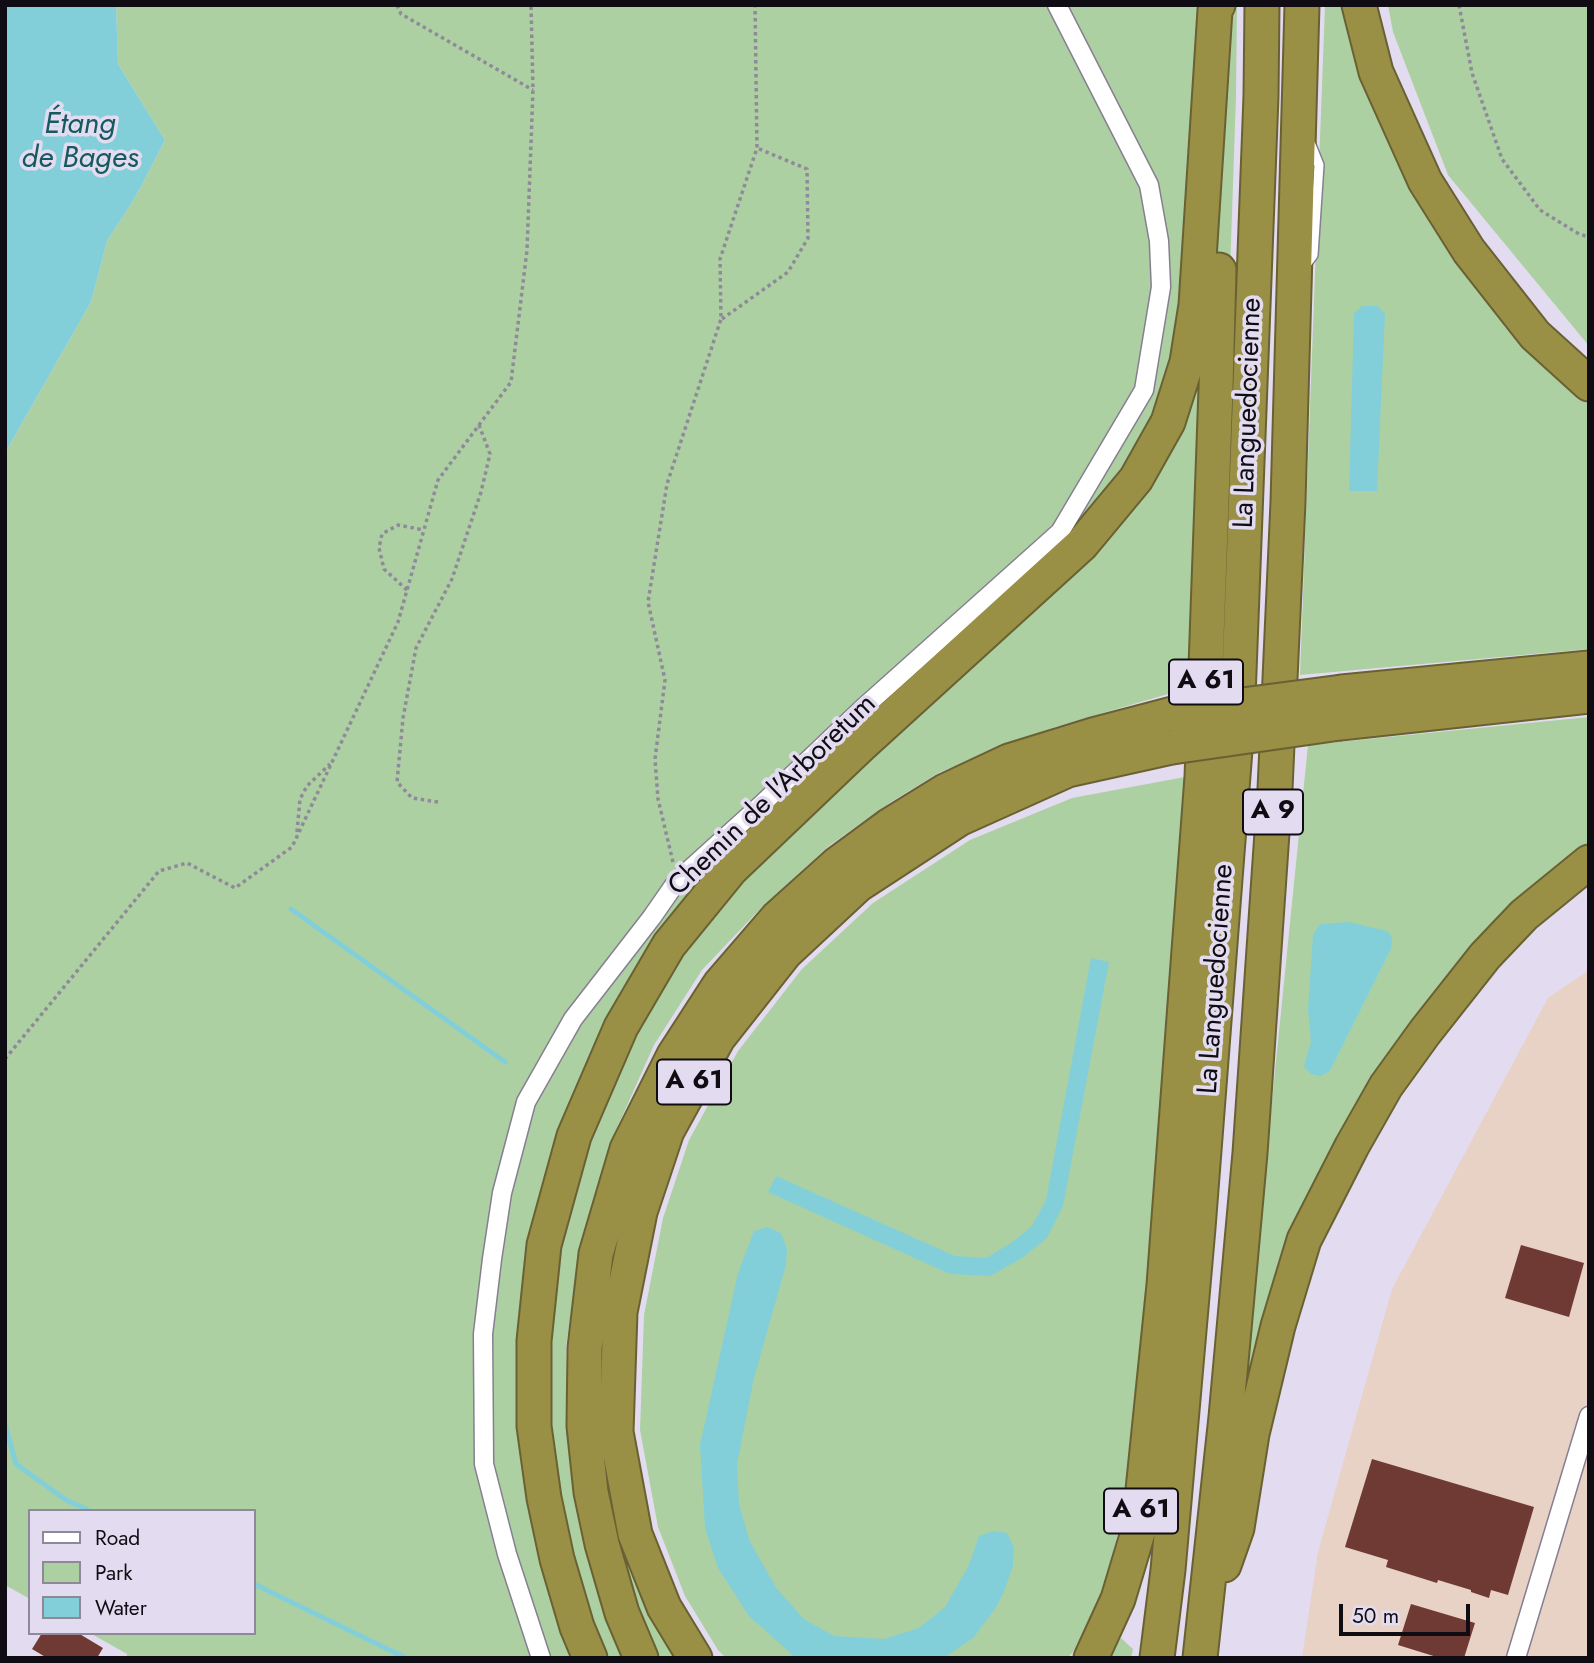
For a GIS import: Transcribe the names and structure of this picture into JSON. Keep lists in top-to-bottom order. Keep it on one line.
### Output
{"streets":{"highway":["La Languedocienne","A 61","A 9"],"street":["Chemin de l'Arboretum"]},"water":["Étang de Bages"],"legend":["Road","Park","Water"],"scale_bar":"50 m"}
